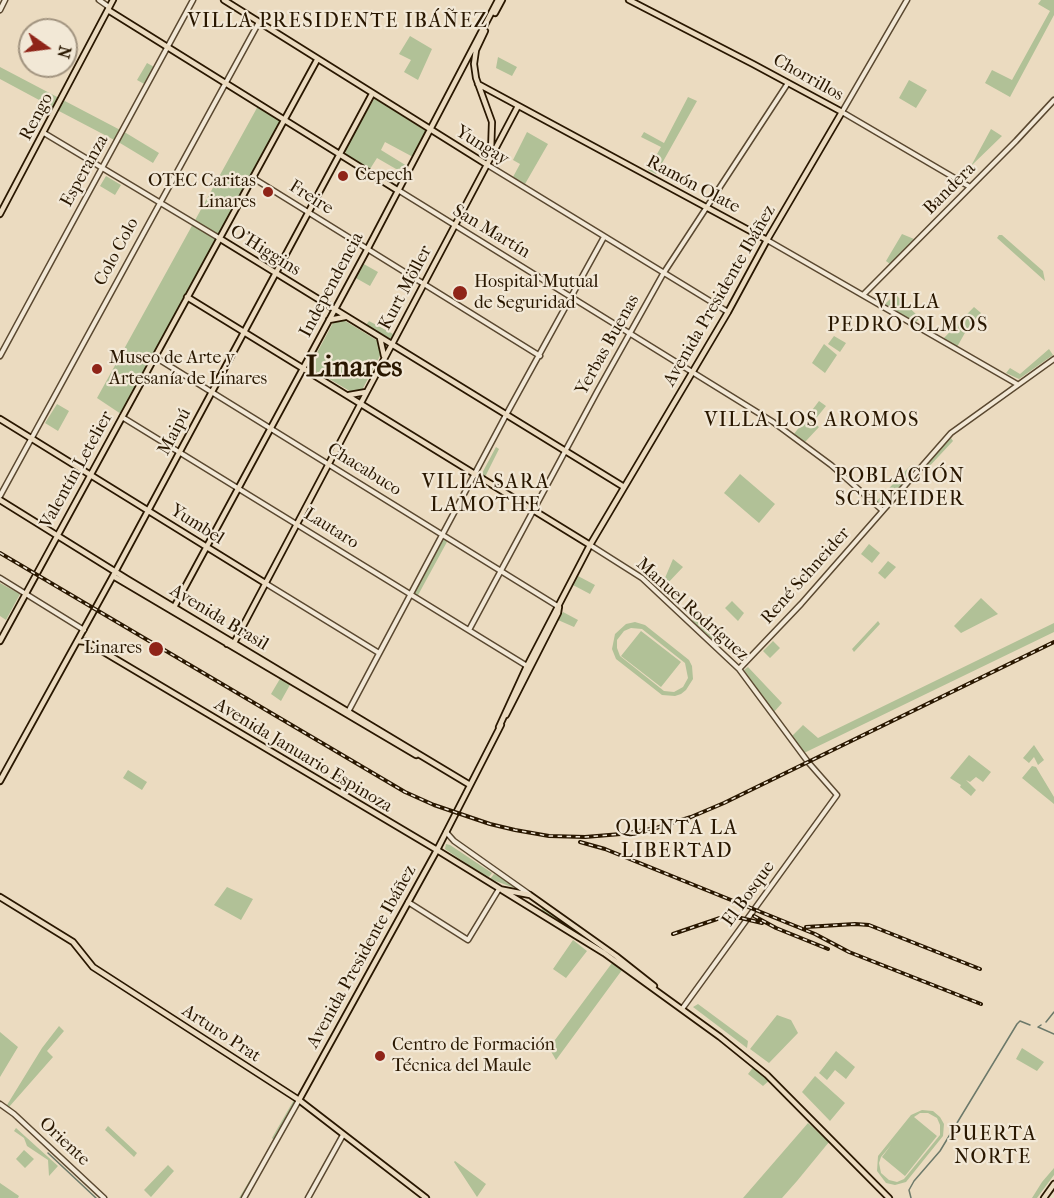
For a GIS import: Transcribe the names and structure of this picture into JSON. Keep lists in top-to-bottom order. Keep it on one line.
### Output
{"streets":{"main road":["Chorrillos","Rengo","Yungay","Ramón Olate","San Martín","O'Higgins","Independencia","Kurt Möller","Avenida Presidente Ibáñez","Maipú","Valentín Letelier","Yumbel","Manuel Rodríguez","Avenida Brasil","Avenida Januario Espinoza","Arturo Prat"],"street":["Esperanza","Bandera","Freire","Colo Colo","Yerbas Buenas","Chacabuco","Lautaro","René Schneider","El Bosque","Oriente"]},"crossings":[["Chorrillos","Bandera"],["Chorrillos","Avenida Presidente Ibáñez"],["Chorrillos","Yerbas Buenas"],["Rengo","San Martín"],["Rengo","O'Higgins"],["Yungay","Colo Colo"],["Yungay","Independencia"],["Yungay","Kurt Möller"],["Yungay","Avenida Presidente Ibáñez"],["Yungay","Yerbas Buenas"],["Yungay","Maipú"],["Yungay","Valentín Letelier"],["Esperanza","San Martín"],["Esperanza","O'Higgins"],["Ramón Olate","Bandera"],["Ramón Olate","Kurt Möller"],["Ramón Olate","Avenida Presidente Ibáñez"],["Ramón Olate","Yerbas Buenas"],["Ramón Olate","René Schneider"],["Freire","Independencia"],["Freire","Kurt Möller"],["Freire","Maipú"],["Freire","Valentín Letelier"],["San Martín","Colo Colo"],["San Martín","Independencia"],["San Martín","Kurt Möller"],["San Martín","Avenida Presidente Ibáñez"],["San Martín","Yerbas Buenas"],["San Martín","Maipú"],["San Martín","Valentín Letelier"],["San Martín","René Schneider"],["O'Higgins","Colo Colo"],["O'Higgins","Independencia"],["O'Higgins","Kurt Möller"],["O'Higgins","Avenida Presidente Ibáñez"],["O'Higgins","Yerbas Buenas"],["O'Higgins","Maipú"],["O'Higgins","Valentín Letelier"],["O'Higgins","Manuel Rodríguez"],["Colo Colo","Yumbel"],["Colo Colo","Avenida Brasil"],["Independencia","Kurt Möller"],["Independencia","Chacabuco"],["Independencia","Yumbel"],["Independencia","Lautaro"],["Independencia","Manuel Rodríguez"],["Independencia","Avenida Brasil"],["Kurt Möller","Chacabuco"],["Kurt Möller","Yumbel"],["Kurt Möller","Lautaro"],["Kurt Möller","Manuel Rodríguez"],["Kurt Möller","Avenida Brasil"],["Avenida Presidente Ibáñez","Chacabuco"],["Avenida Presidente Ibáñez","Lautaro"],["Avenida Presidente Ibáñez","Manuel Rodríguez"],["Avenida Presidente Ibáñez","Avenida Brasil"],["Avenida Presidente Ibáñez","Avenida Januario Espinoza"],["Avenida Presidente Ibáñez","Arturo Prat"],["Yerbas Buenas","Chacabuco"],["Yerbas Buenas","Lautaro"],["Yerbas Buenas","Manuel Rodríguez"],["Maipú","Chacabuco"],["Maipú","Yumbel"],["Maipú","Lautaro"],["Maipú","Manuel Rodríguez"],["Maipú","Avenida Brasil"],["Maipú","Avenida Januario Espinoza"],["Valentín Letelier","Chacabuco"],["Valentín Letelier","Yumbel"],["Valentín Letelier","Lautaro"],["Valentín Letelier","Manuel Rodríguez"],["Valentín Letelier","Avenida Brasil"],["René Schneider","Manuel Rodríguez"],["Manuel Rodríguez","El Bosque"],["Avenida Januario Espinoza","El Bosque"]],"districts":["VILLA PRESIDENTE IBÁÑEZ","VILLA PEDRO OLMOS","Linares","VILLA LOS AROMOS","POBLACIÓN SCHNEIDER","VILLA SARA LAMOTHE","QUINTA LA LIBERTAD","PUERTA NORTE"],"places":["Cepech","OTEC Caritas Linares","Hospital Mutual de Seguridad","Museo de Arte y Artesanía de Linares","Linares","Centro de Formación Técnica del Maule"],"north":"right"}
